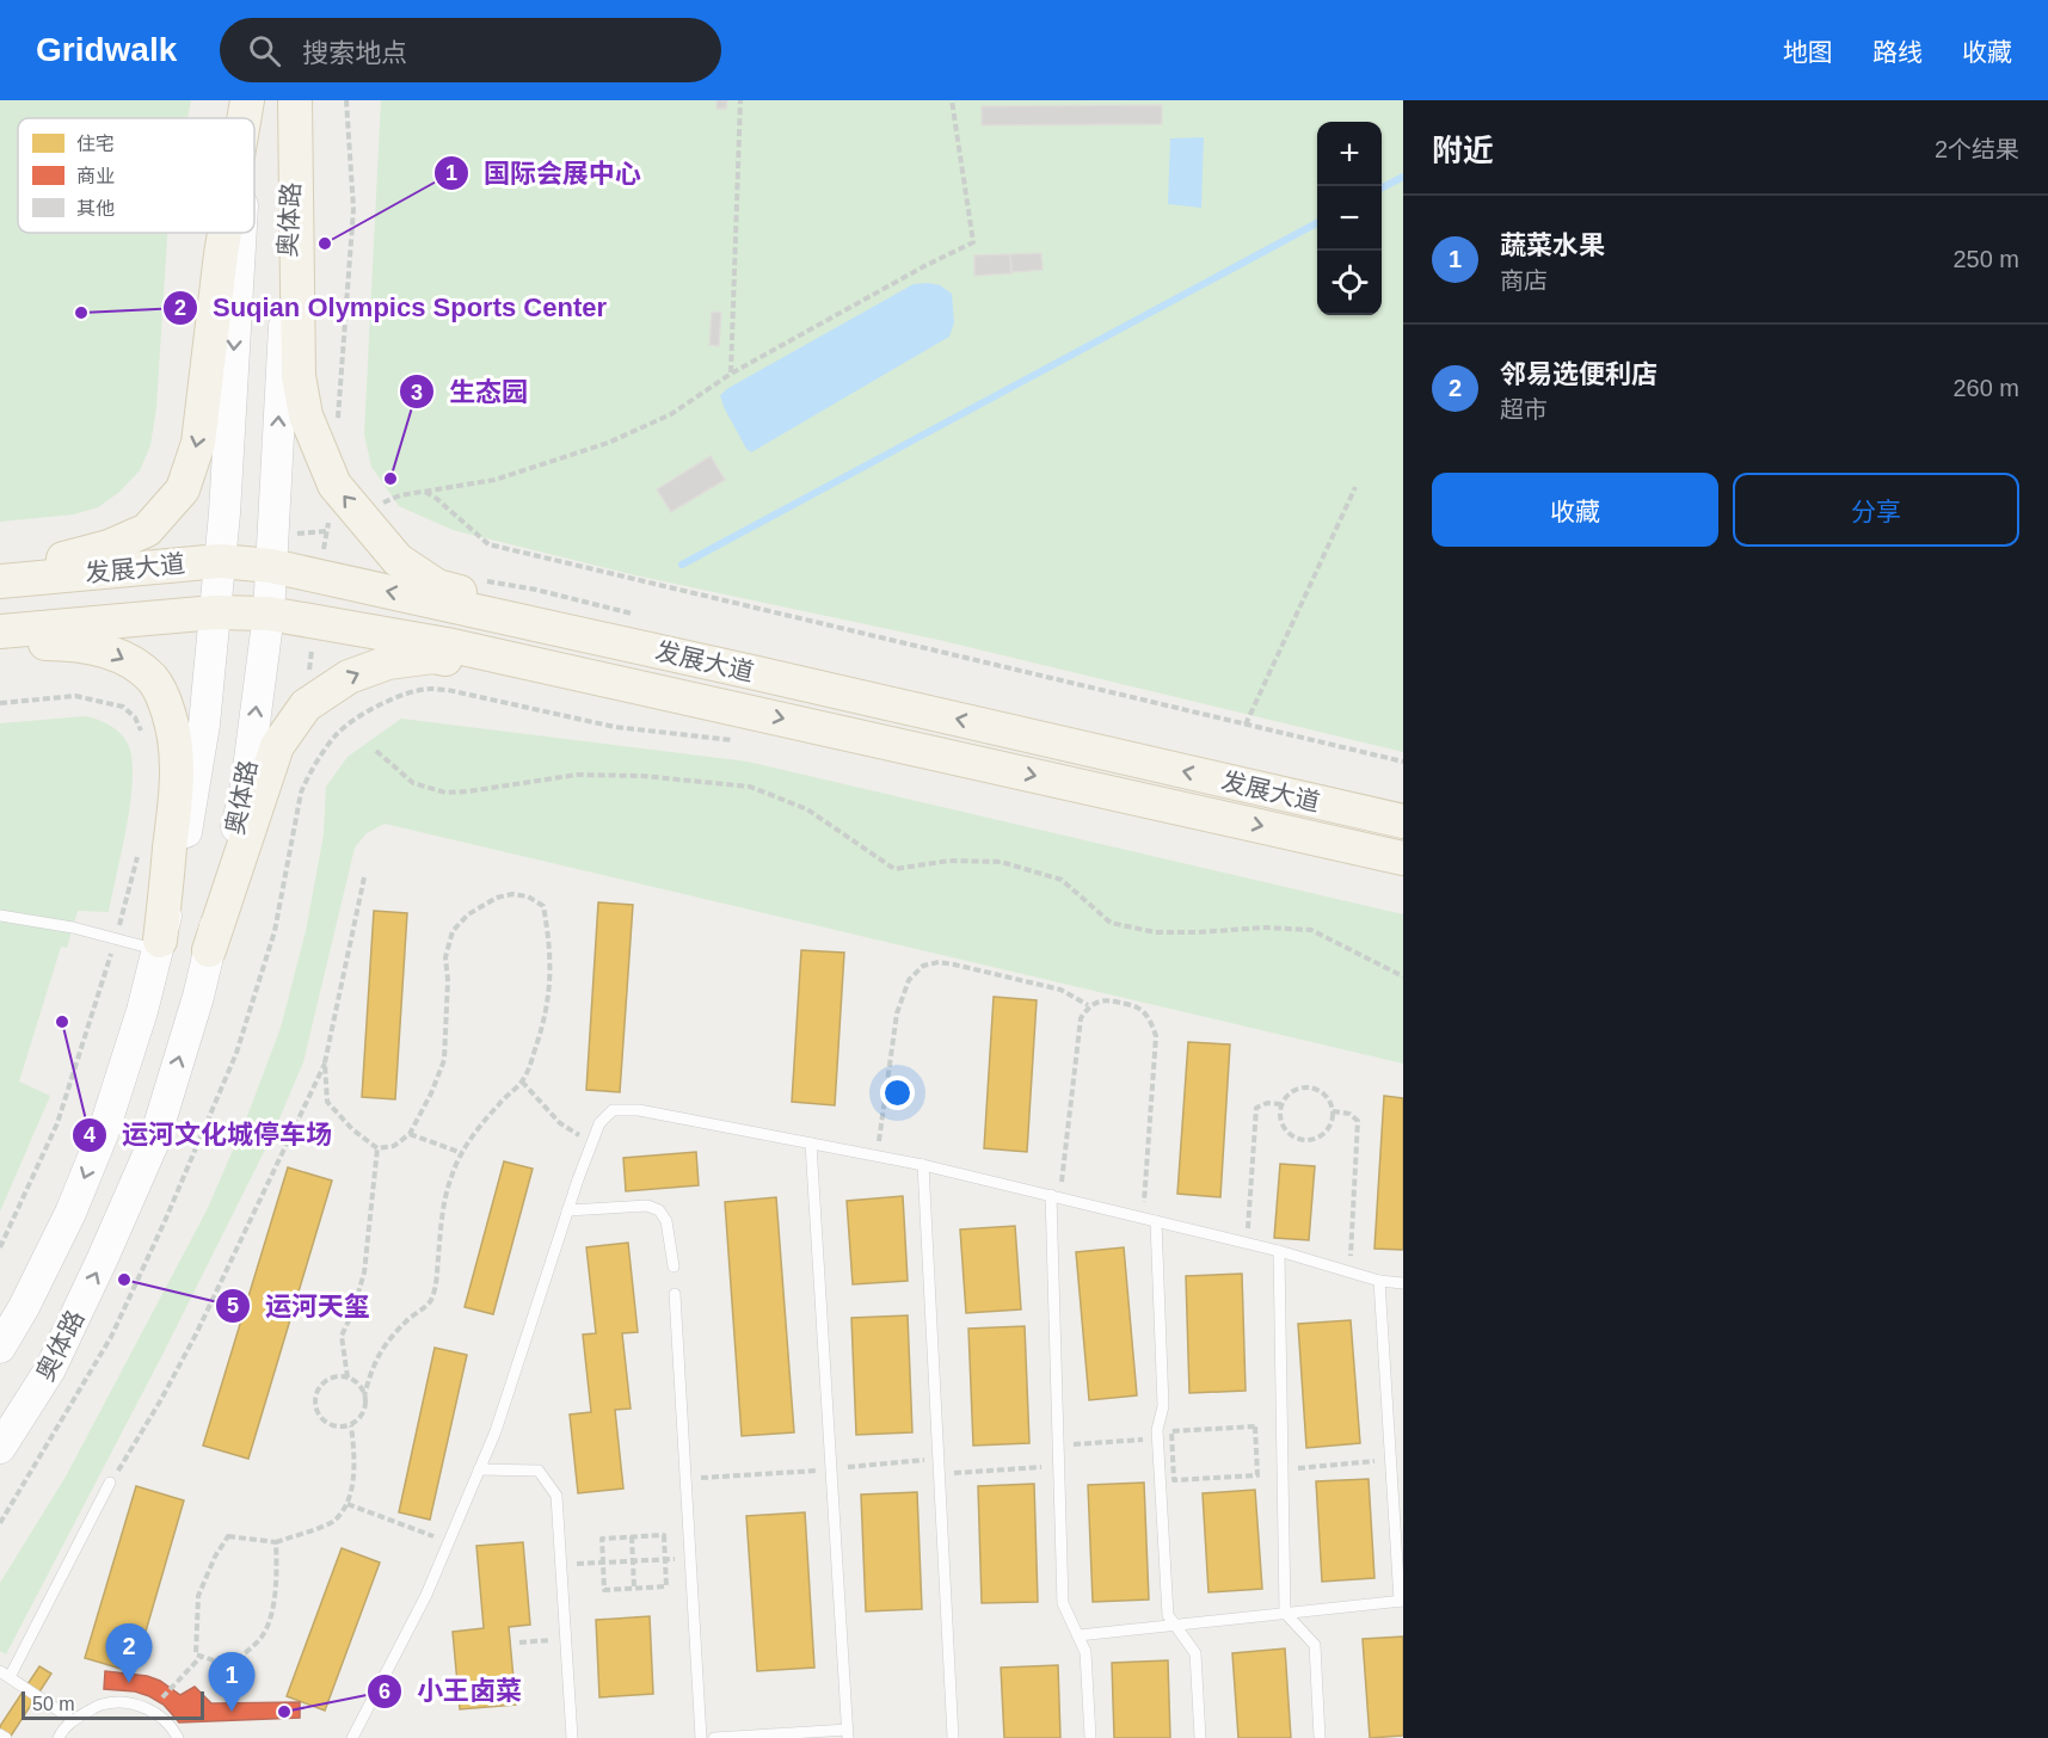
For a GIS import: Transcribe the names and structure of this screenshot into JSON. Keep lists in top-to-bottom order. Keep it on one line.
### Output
{"streets":{"main road":["奥体路","发展大道"]},"crossings":[["奥体路","发展大道"]],"places":["国际会展中心","Suqian Olympics Sports Center","生态园","运河文化城停车场","运河天玺","小王卤菜"],"legend":["住宅","商业","其他"],"scale_bar":"50 m","page":{"header":"Gridwalk","search":"搜索地点","nav":["地图","路线","收藏"],"heading":["附近","2个结果"],"map_buttons":["+","−"],"list":[{"mark":"1","name":"蔬菜水果","note":"商店","value":"250 m"},{"mark":"2","name":"邻易选便利店","note":"超市","value":"260 m"}],"buttons":["收藏","分享"],"pins":["2","1"],"scale":"50 m"}}
